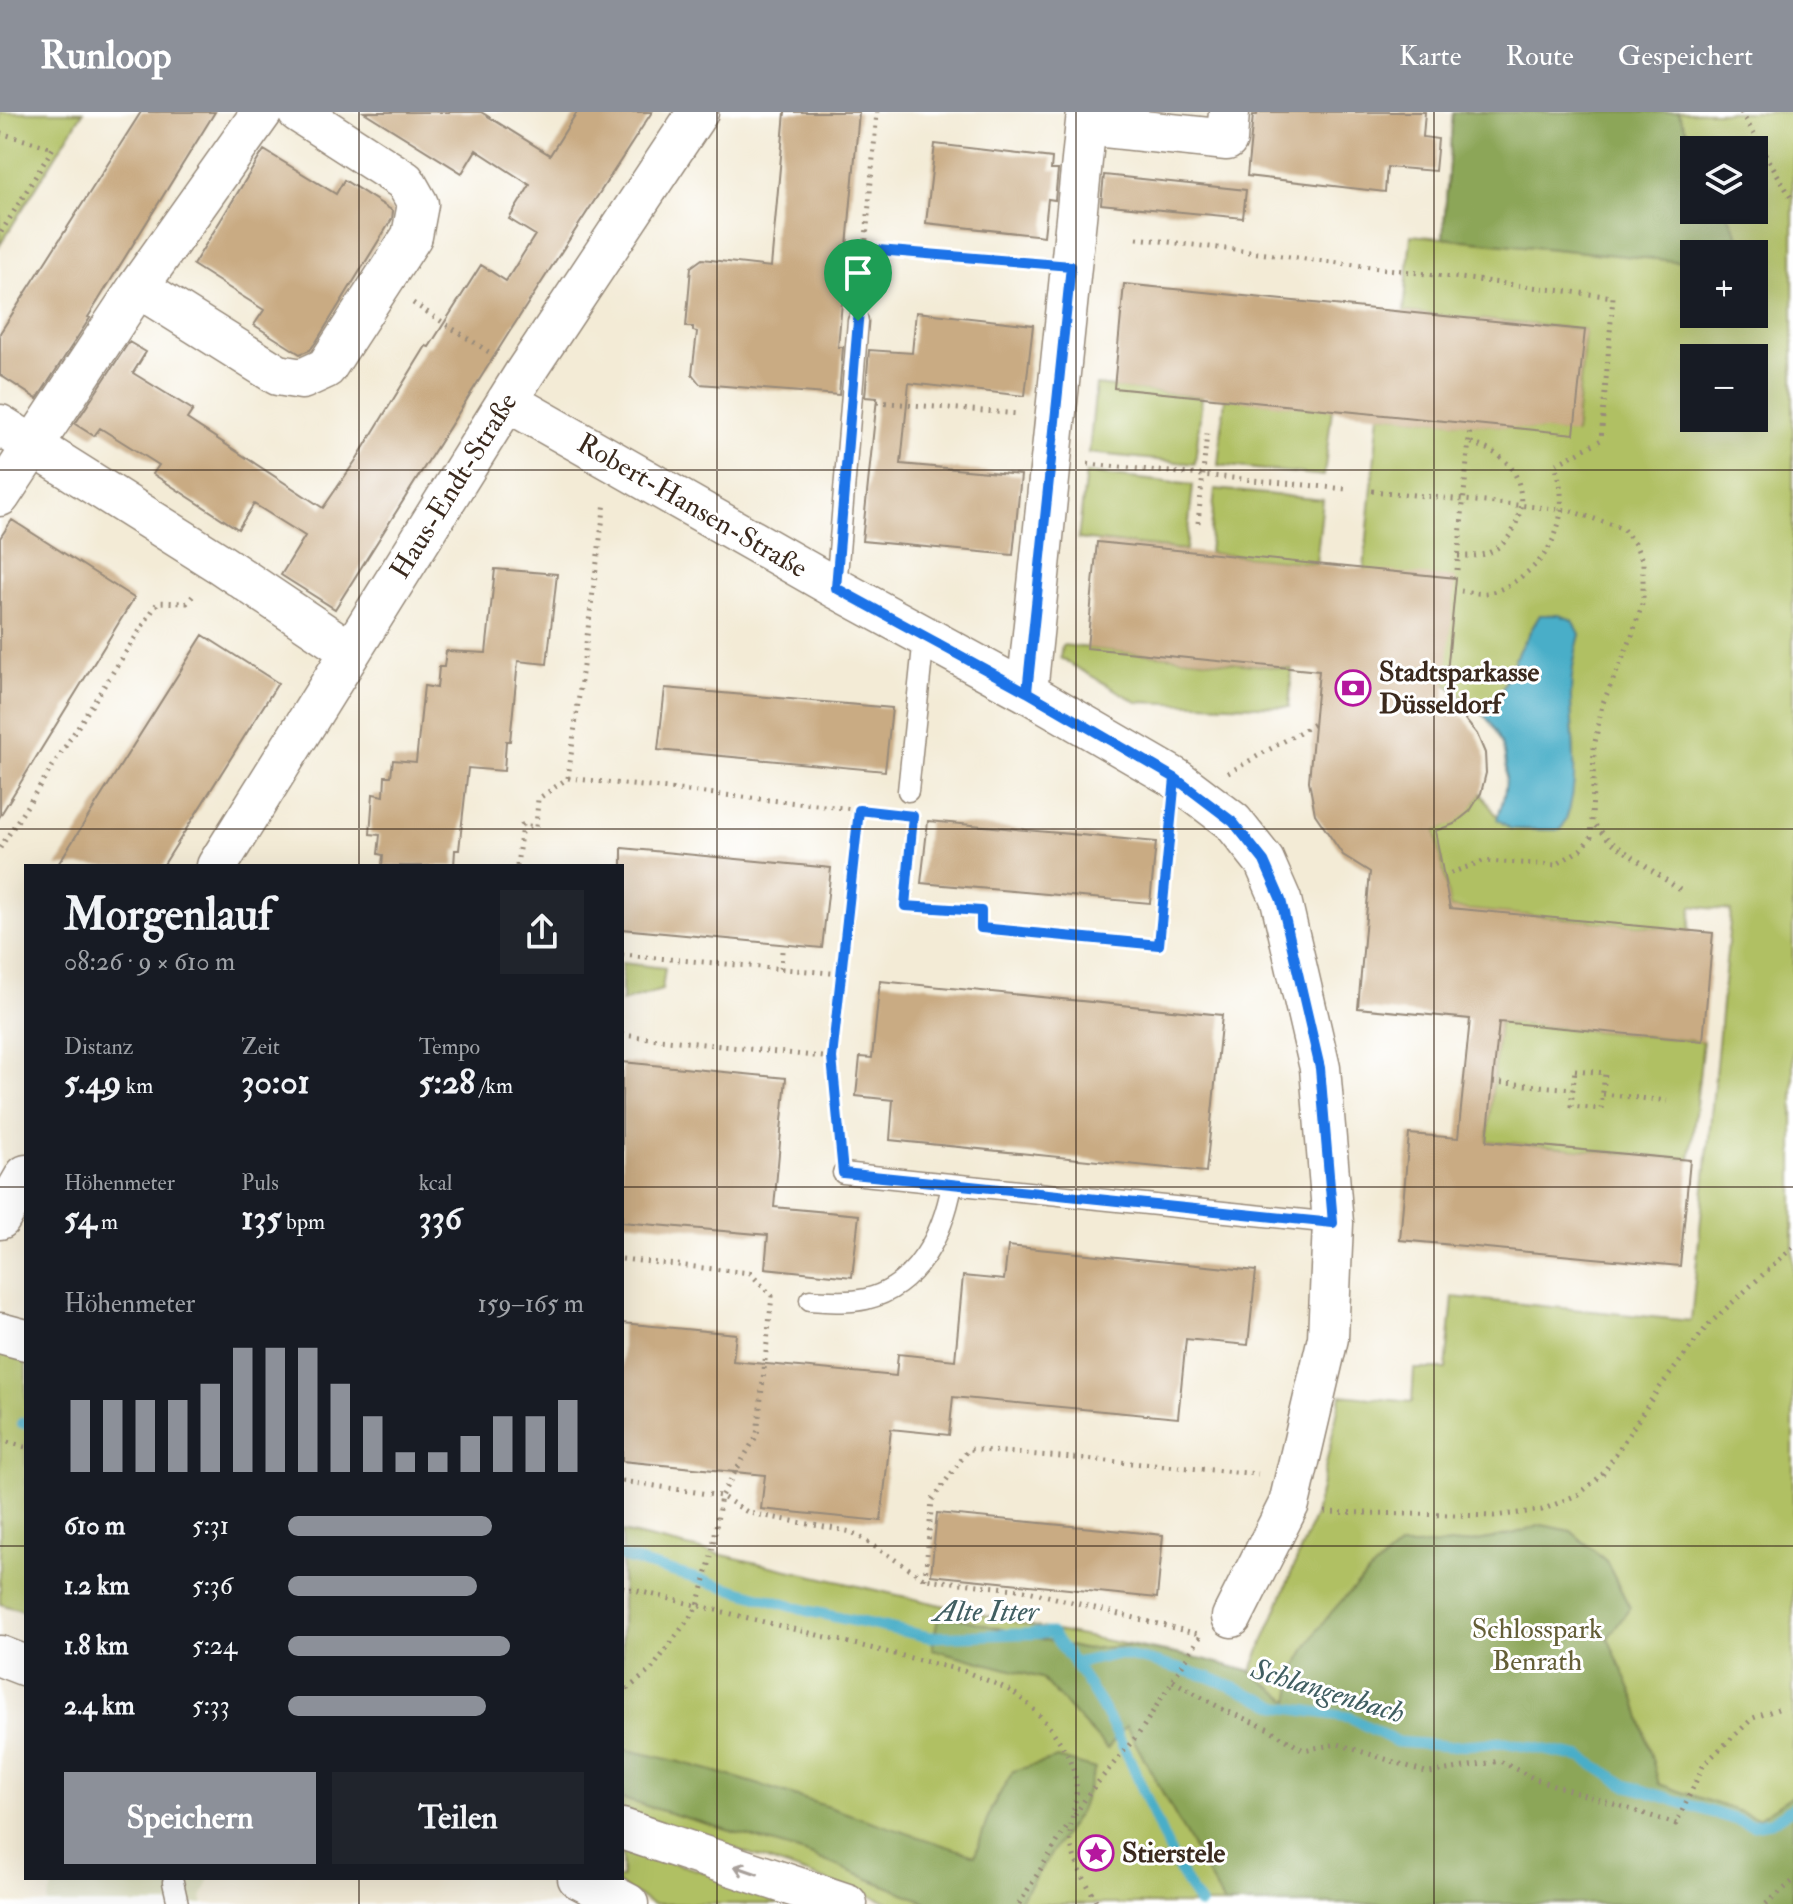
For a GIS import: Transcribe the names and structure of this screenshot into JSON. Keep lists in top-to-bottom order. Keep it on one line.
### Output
{"streets":{"street":["Haus-Endt-Straße","Robert-Hansen-Straße"]},"crossings":[["Haus-Endt-Straße","Robert-Hansen-Straße"]],"water":["Alte Itter","Schlangenbach"],"parks":["Schlosspark Benrath"],"places":{"bank":["Stadtsparkasse Düsseldorf"],"place":["Stierstele"]},"page":{"header":"Runloop","nav":["Karte","Route","Gespeichert"],"map_buttons":["+","−"],"heading":["Morgenlauf","08:26 · 9 × 610 m"],"stats":[["Distanz","5.49 km"],["Zeit","30:01"],["Tempo","5:28 /km"],["Höhenmeter","54 m"],["Puls","135 bpm"],["kcal","336"]],"chart":["Höhenmeter","159–165 m"],"list":[{"name":"610 m","note":"5:31"},{"name":"1.2 km","note":"5:36"},{"name":"1.8 km","note":"5:24"},{"name":"2.4 km","note":"5:33"}],"buttons":["Speichern","Teilen"]}}
